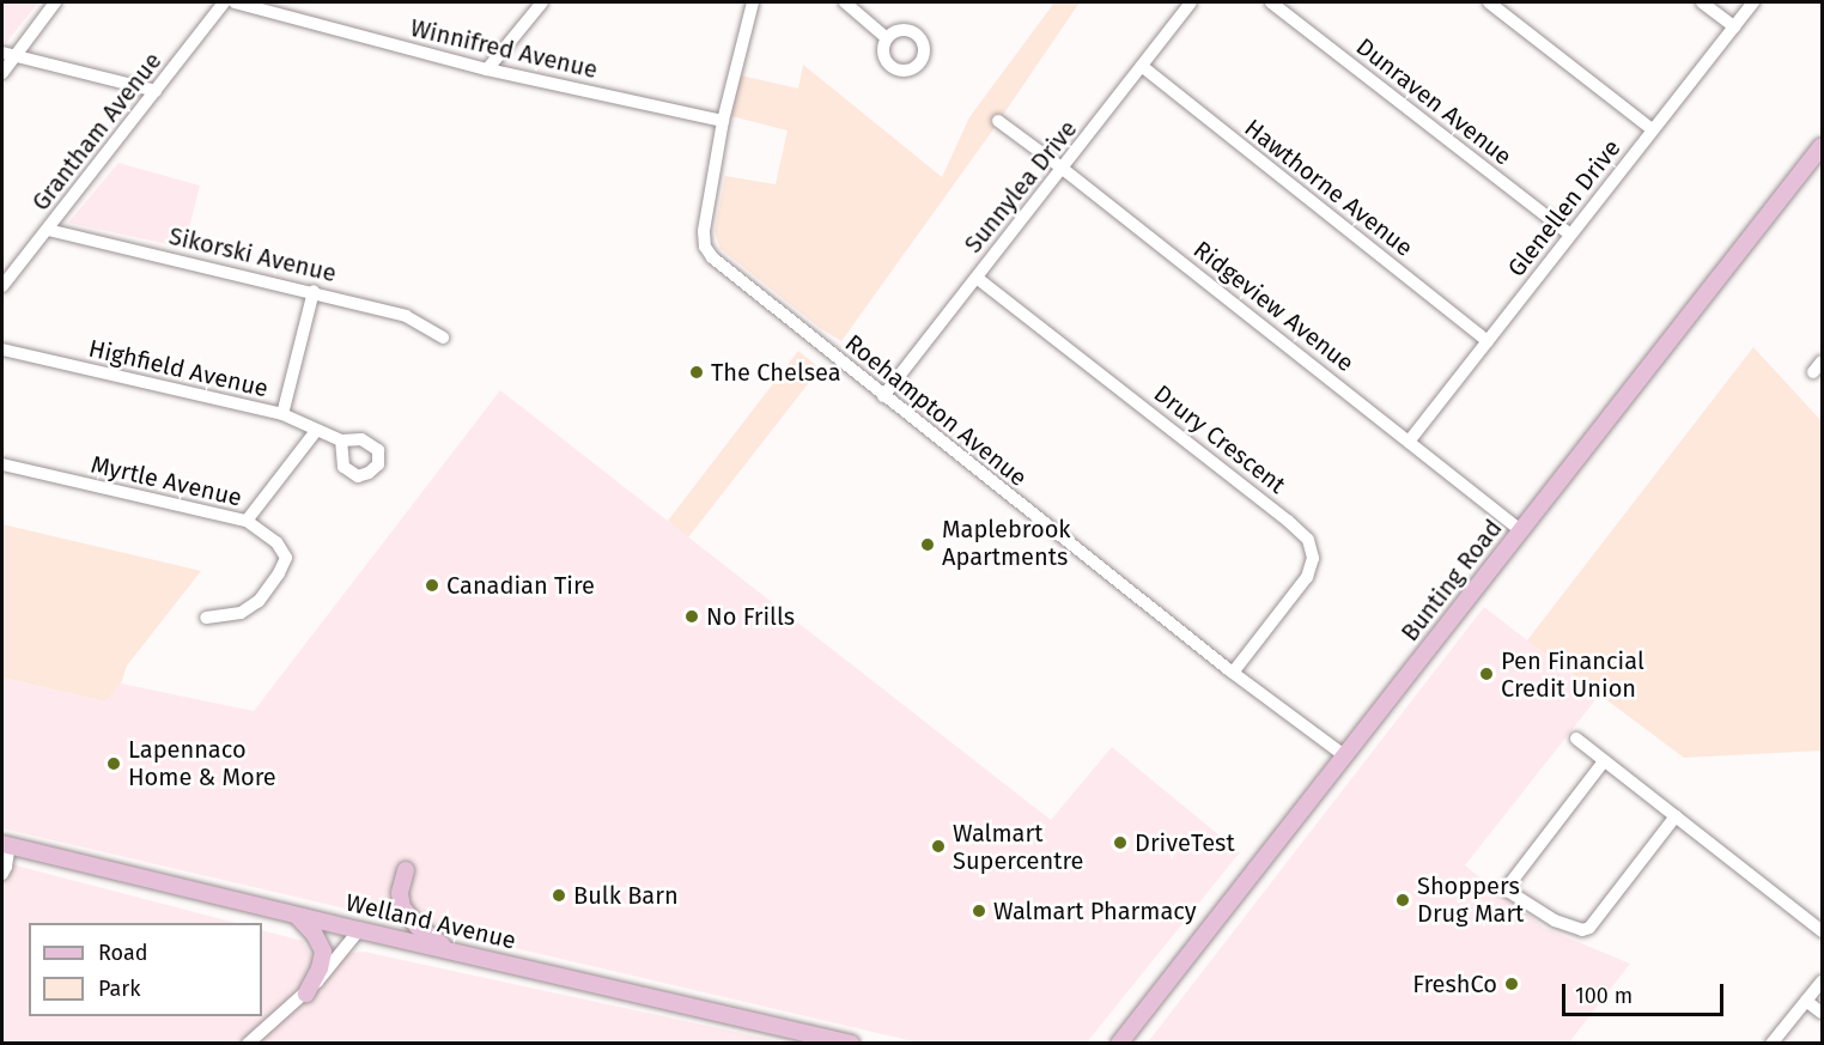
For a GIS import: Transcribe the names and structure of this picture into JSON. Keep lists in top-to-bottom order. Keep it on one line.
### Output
{"streets":{"main road":["Bunting Road","Welland Avenue"],"street":["Winnifred Avenue","Dunraven Avenue","Grantham Avenue","Sunnylea Drive","Hawthorne Avenue","Glenellen Drive","Sikorski Avenue","Ridgeview Avenue","Highfield Avenue","Roehampton Avenue","Drury Crescent","Myrtle Avenue"]},"crossings":[["Winnifred Avenue","Roehampton Avenue"],["Dunraven Avenue","Glenellen Drive"],["Grantham Avenue","Sikorski Avenue"],["Sunnylea Drive","Hawthorne Avenue"],["Sunnylea Drive","Ridgeview Avenue"],["Sunnylea Drive","Roehampton Avenue"],["Sunnylea Drive","Drury Crescent"],["Hawthorne Avenue","Glenellen Drive"],["Glenellen Drive","Ridgeview Avenue"],["Ridgeview Avenue","Bunting Road"],["Roehampton Avenue","Drury Crescent"],["Roehampton Avenue","Bunting Road"]],"places":["The Chelsea","Maplebrook Apartments","Canadian Tire","No Frills","Pen Financial Credit Union","Lapennaco Home & More","DriveTest","Walmart Supercentre","Bulk Barn","Shoppers Drug Mart","Walmart Pharmacy","FreshCo"],"legend":["Road","Park"],"scale_bar":"100 m"}
